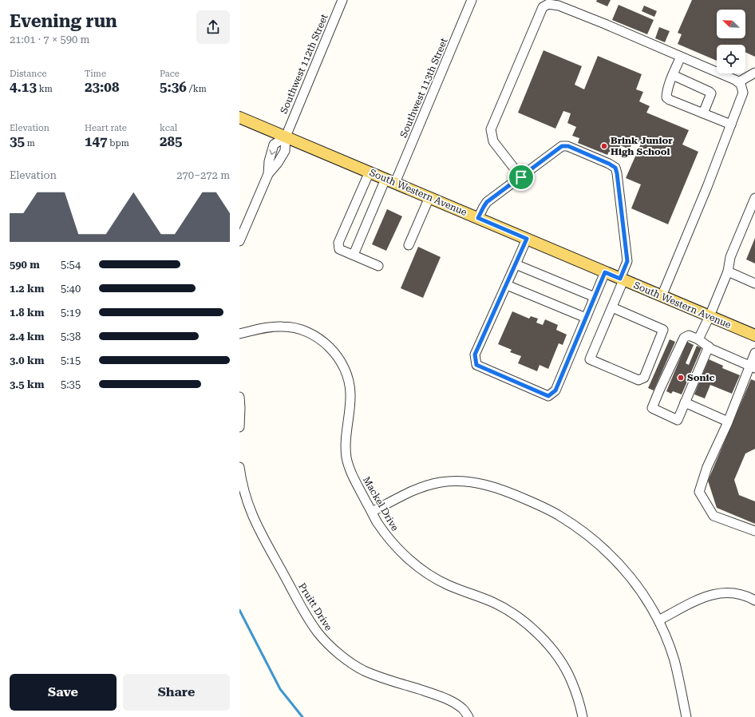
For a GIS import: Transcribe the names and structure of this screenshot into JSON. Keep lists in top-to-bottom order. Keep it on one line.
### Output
{"streets":{"main road":["South Western Avenue"],"street":["Southwest 112th Street","Southwest 113th Street","Mackel Drive","Pruitt Drive"]},"crossings":[["Southwest 112th Street","South Western Avenue"],["Southwest 113th Street","South Western Avenue"]],"places":["Brink Junior High School","Sonic"],"north":"top left","page":{"heading":["Evening run","21:01 · 7 × 590 m"],"stats":[["Distance","4.13 km"],["Time","23:08"],["Pace","5:36 /km"],["Elevation","35 m"],["Heart rate","147 bpm"],["kcal","285"]],"chart":["Elevation","270–272 m"],"list":[{"name":"590 m","note":"5:54"},{"name":"1.2 km","note":"5:40"},{"name":"1.8 km","note":"5:19"},{"name":"2.4 km","note":"5:38"},{"name":"3.0 km","note":"5:15"},{"name":"3.5 km","note":"5:35"}],"buttons":["Save","Share"]}}
